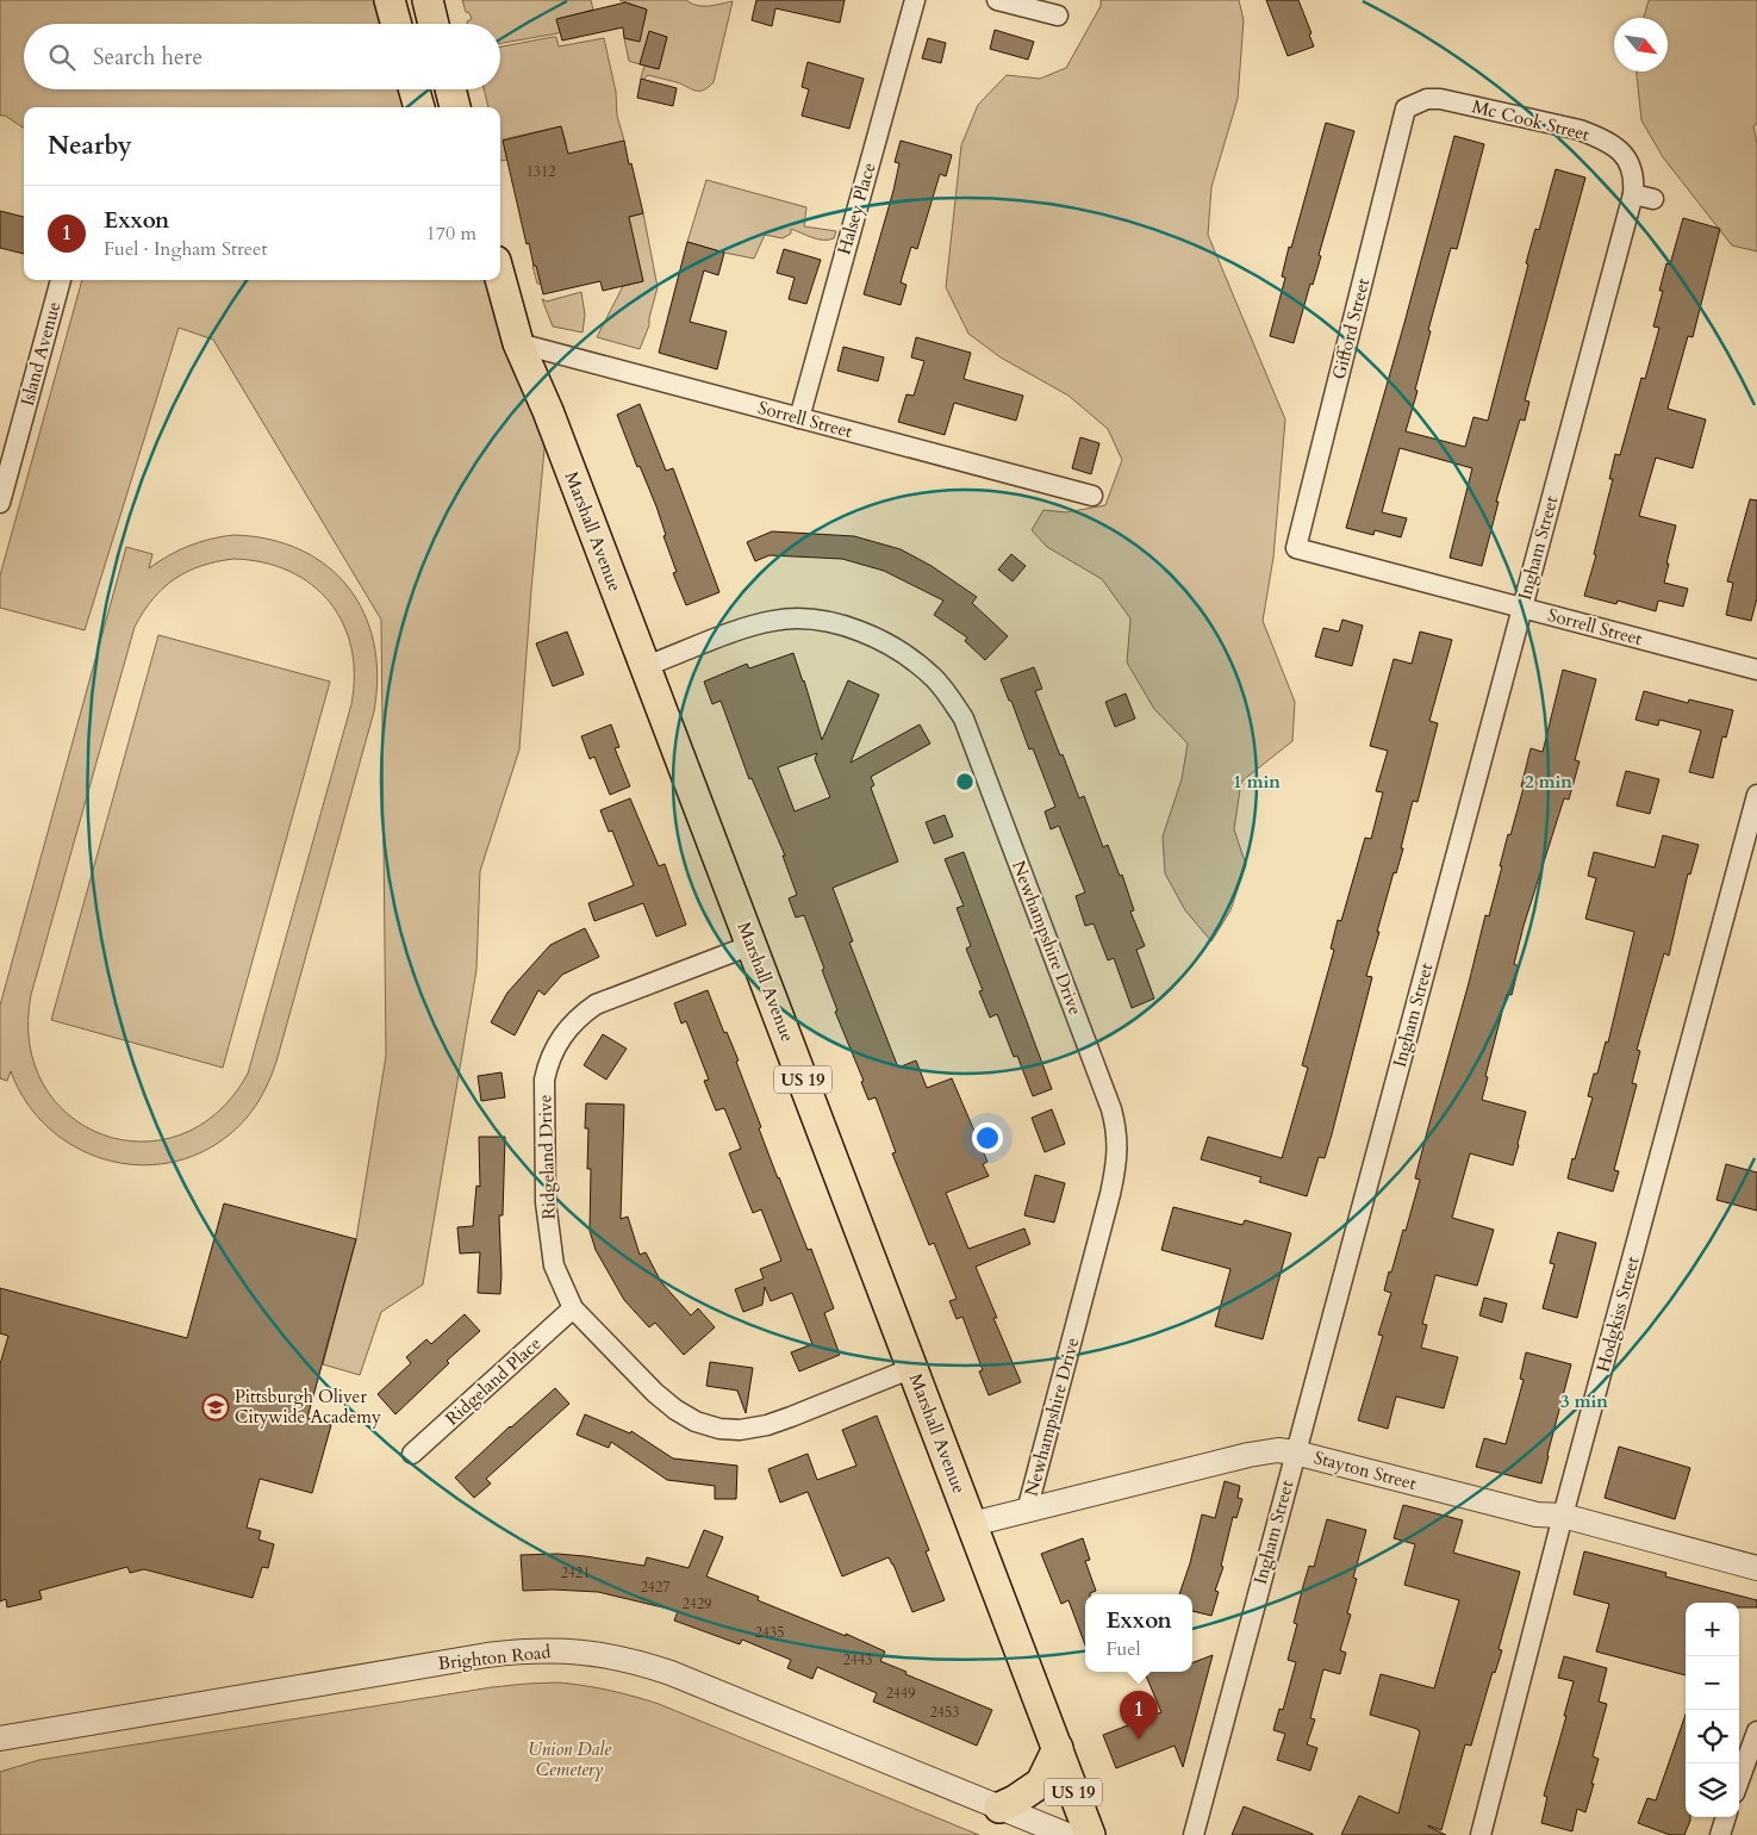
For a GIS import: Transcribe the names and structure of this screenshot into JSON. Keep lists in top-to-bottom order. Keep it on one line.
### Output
{"streets":{"main road":["Marshall Avenue","US 19"],"street":["Mc Cook Street","Halsey Place","Gifford Street","Island Avenue","Sorrell Street","Ingham Street","Newhampshire Drive","Ridgeland Drive","Hodgkiss Street","Ridgeland Place","Stayton Street","Brighton Road"]},"crossings":[["Mc Cook Street","Gifford Street"],["Mc Cook Street","Ingham Street"],["Halsey Place","Sorrell Street"],["Gifford Street","Sorrell Street"],["Sorrell Street","Marshall Avenue"],["Sorrell Street","Ingham Street"],["Sorrell Street","US 19"],["Marshall Avenue","Newhampshire Drive"],["Marshall Avenue","US 19"],["Marshall Avenue","Ridgeland Drive"],["Marshall Avenue","Stayton Street"],["Ingham Street","Stayton Street"],["Newhampshire Drive","Stayton Street"],["Ridgeland Drive","Ridgeland Place"],["Hodgkiss Street","Stayton Street"]],"parks":["Union Dale Cemetery"],"places":{"school or university":["Pittsburgh Oliver Citywide Academy"]},"house_numbers":["1312","2421","2427","2429","2435","2443","2449","2453"],"north":"bottom right","page":{"search":"Search here","heading":"Nearby","list":[{"mark":"1","name":"Exxon","note":"Fuel · Ingham Street","value":"170 m"}],"popup":["Exxon","Fuel"],"map_buttons":["+","−"],"pins":"1"},"rings":["1 min","2 min","3 min"]}
